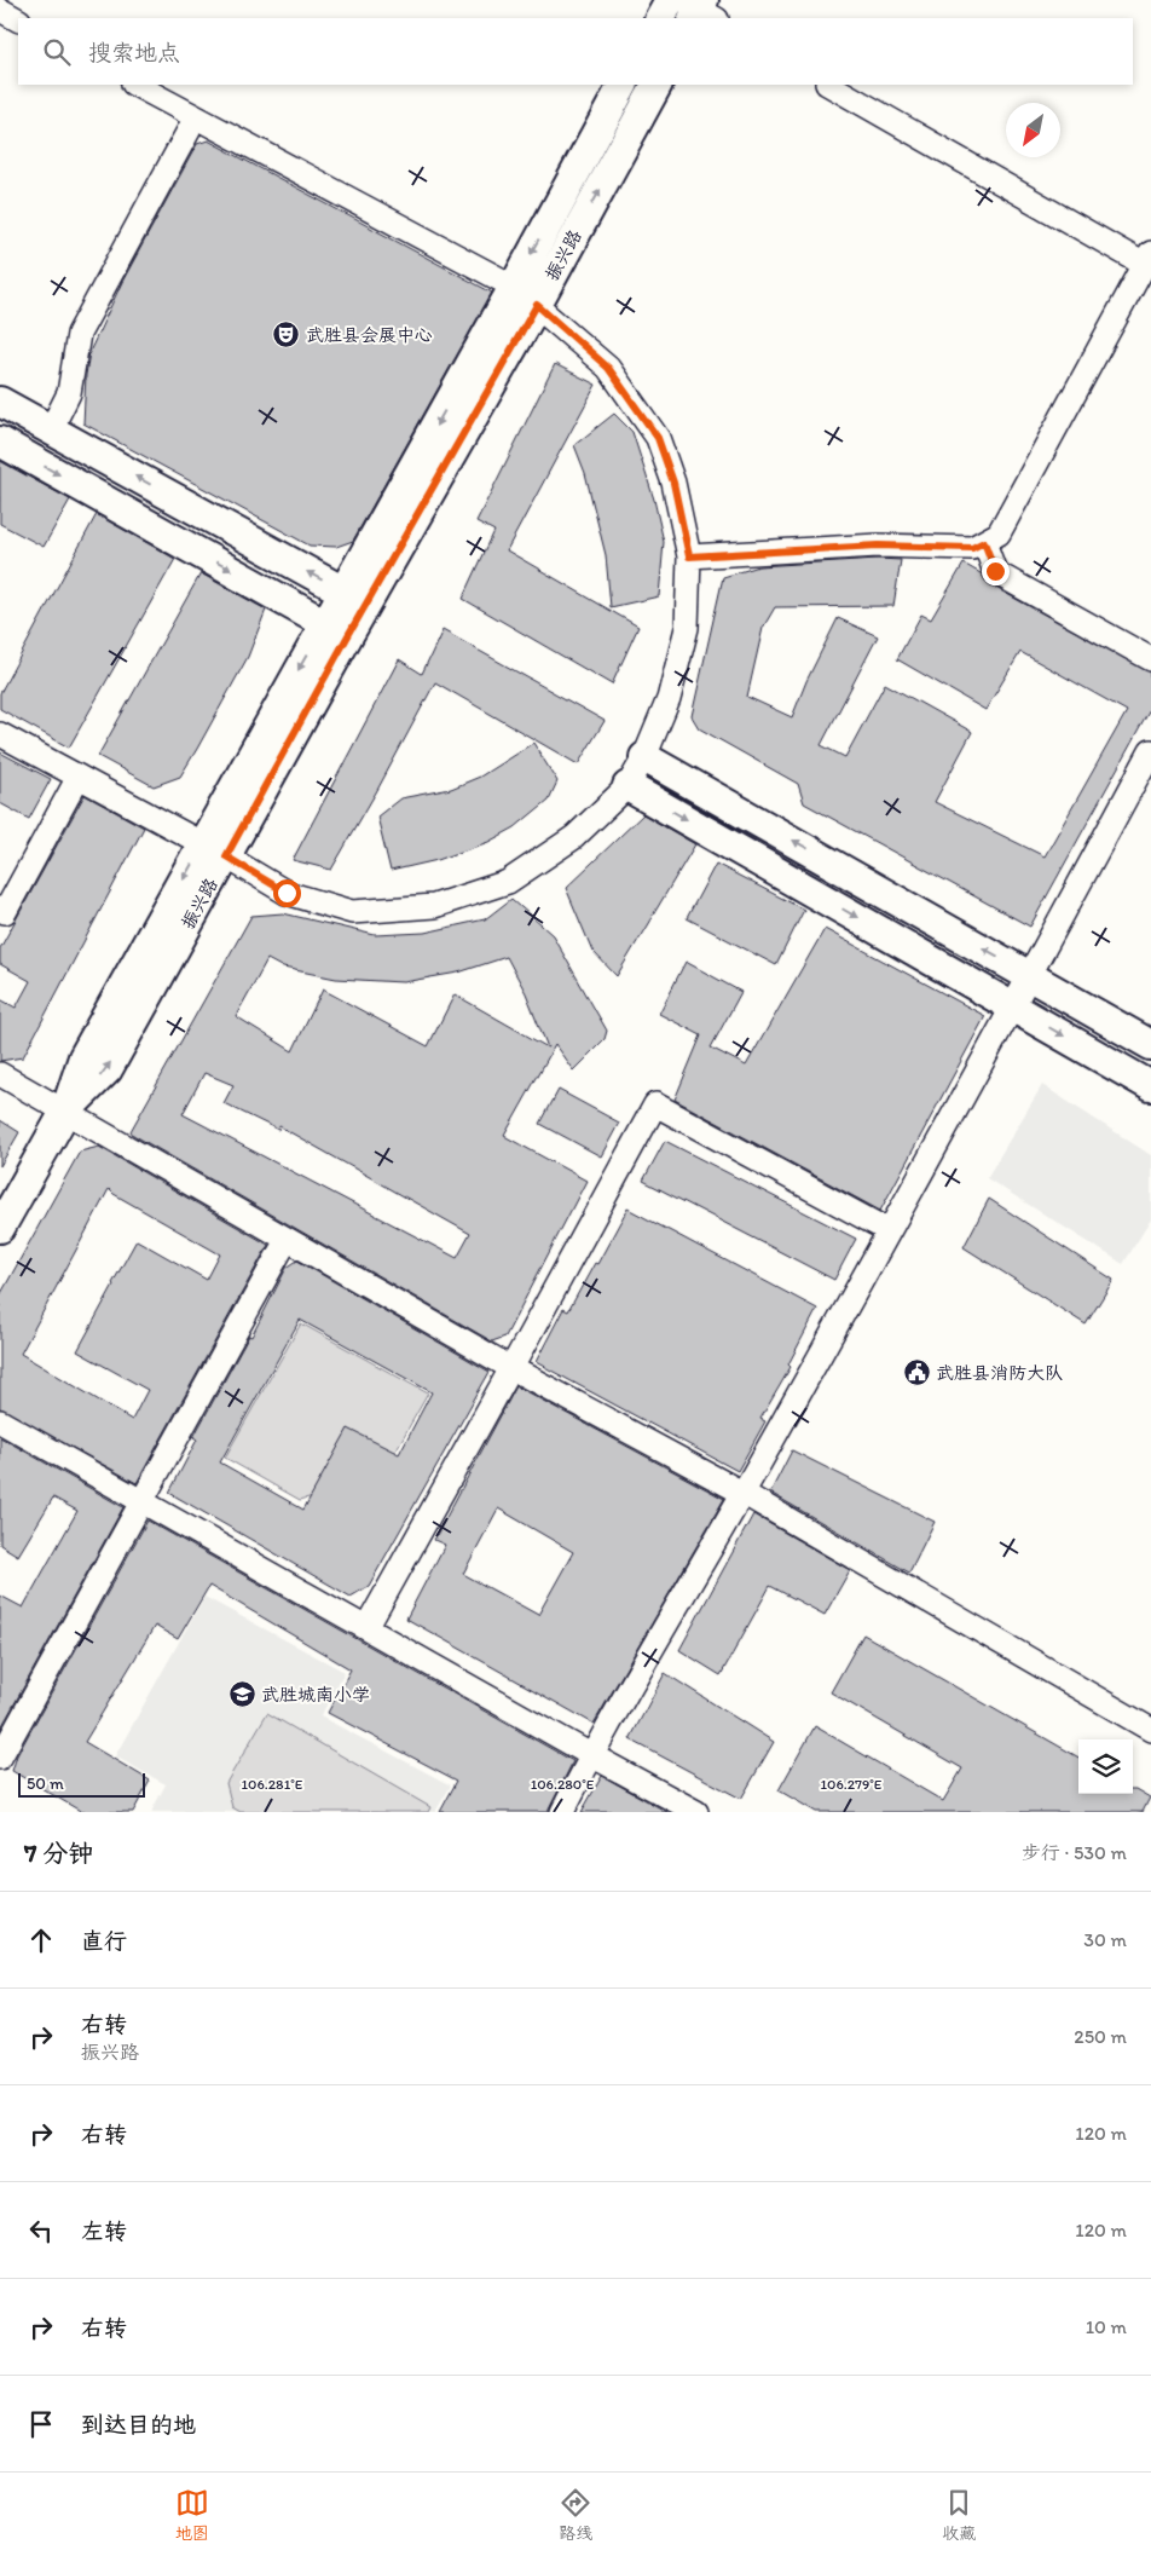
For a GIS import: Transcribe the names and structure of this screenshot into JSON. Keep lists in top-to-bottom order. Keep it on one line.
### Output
{"streets":{"main road":["振兴路"]},"places":{"theatre":["武胜县会展中心"],"public building":["武胜县消防大队"],"school or university":["武胜城南小学"]},"scale_bar":"50 m","north":"bottom left","page":{"search":"搜索地点","scale":"50 m","heading":["7 分钟","步行 · 530 m"],"list":[["直行","30 m"],["右转","振兴路","250 m"],["右转","120 m"],["左转","120 m"],["右转","10 m"],"到达目的地"],"nav":["地图","路线","收藏"]},"coordinates":["106.281°E","106.280°E","106.279°E"]}
